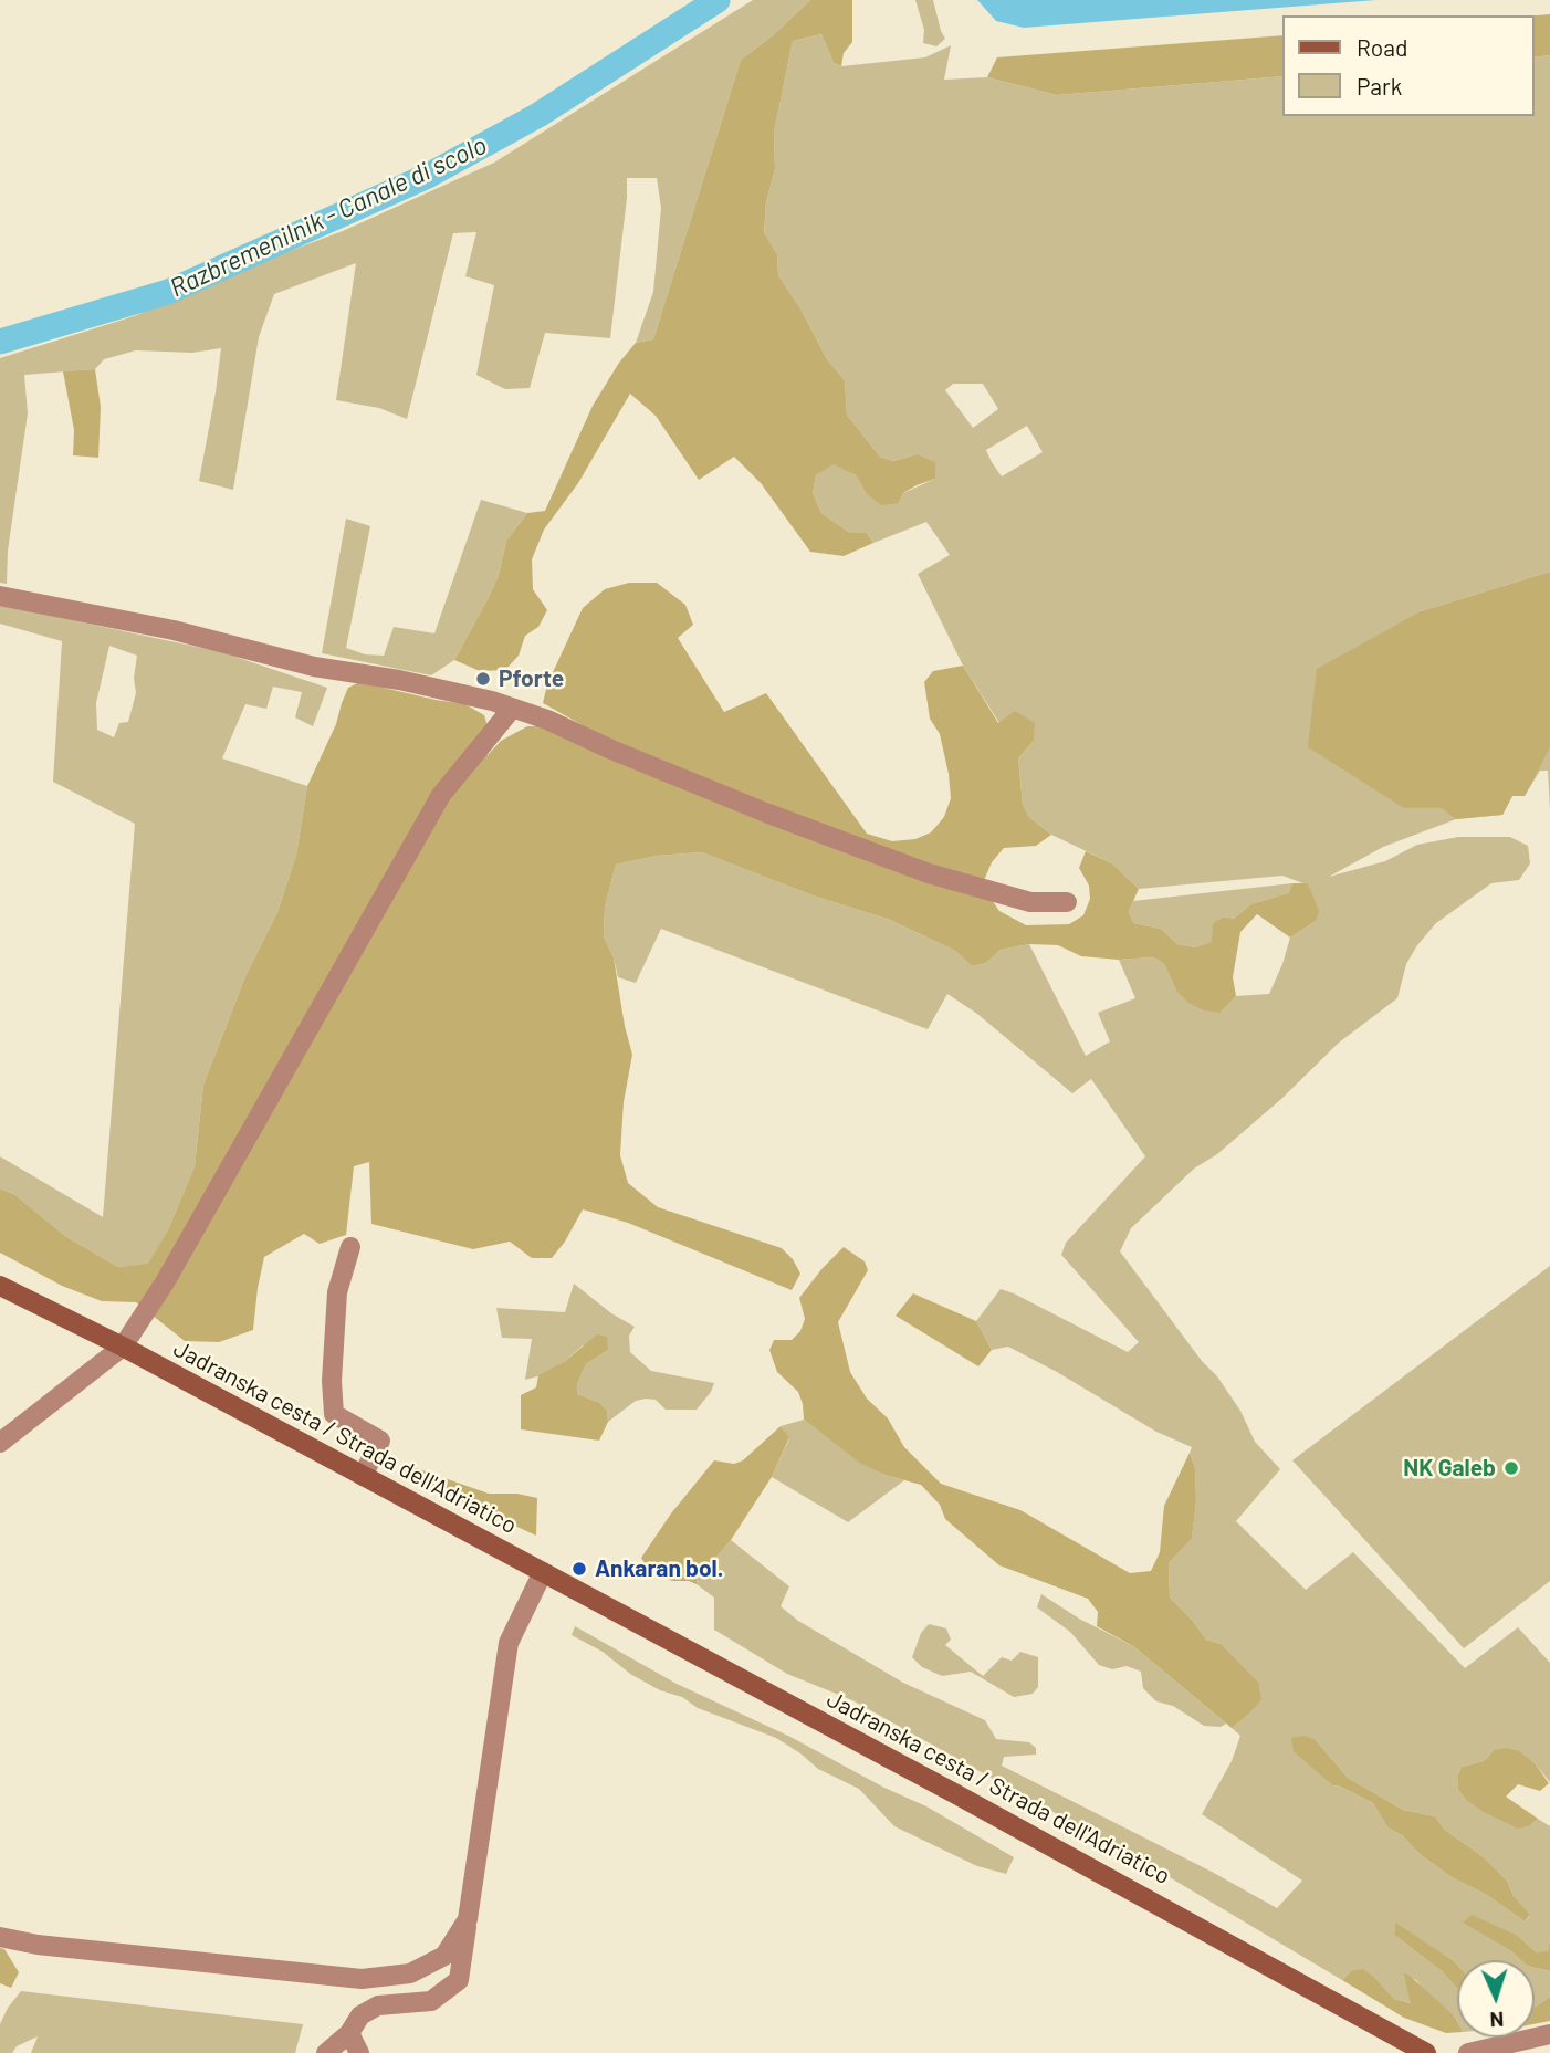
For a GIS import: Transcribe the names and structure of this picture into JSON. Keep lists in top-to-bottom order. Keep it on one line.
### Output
{"streets":{"main road":["Jadranska cesta / Strada dell'Adriatico"]},"water":["Razbremenilnik - Canale di scolo"],"places":["Pforte","NK Galeb","Ankaran bol."],"legend":["Road","Park"],"north":"bottom"}
